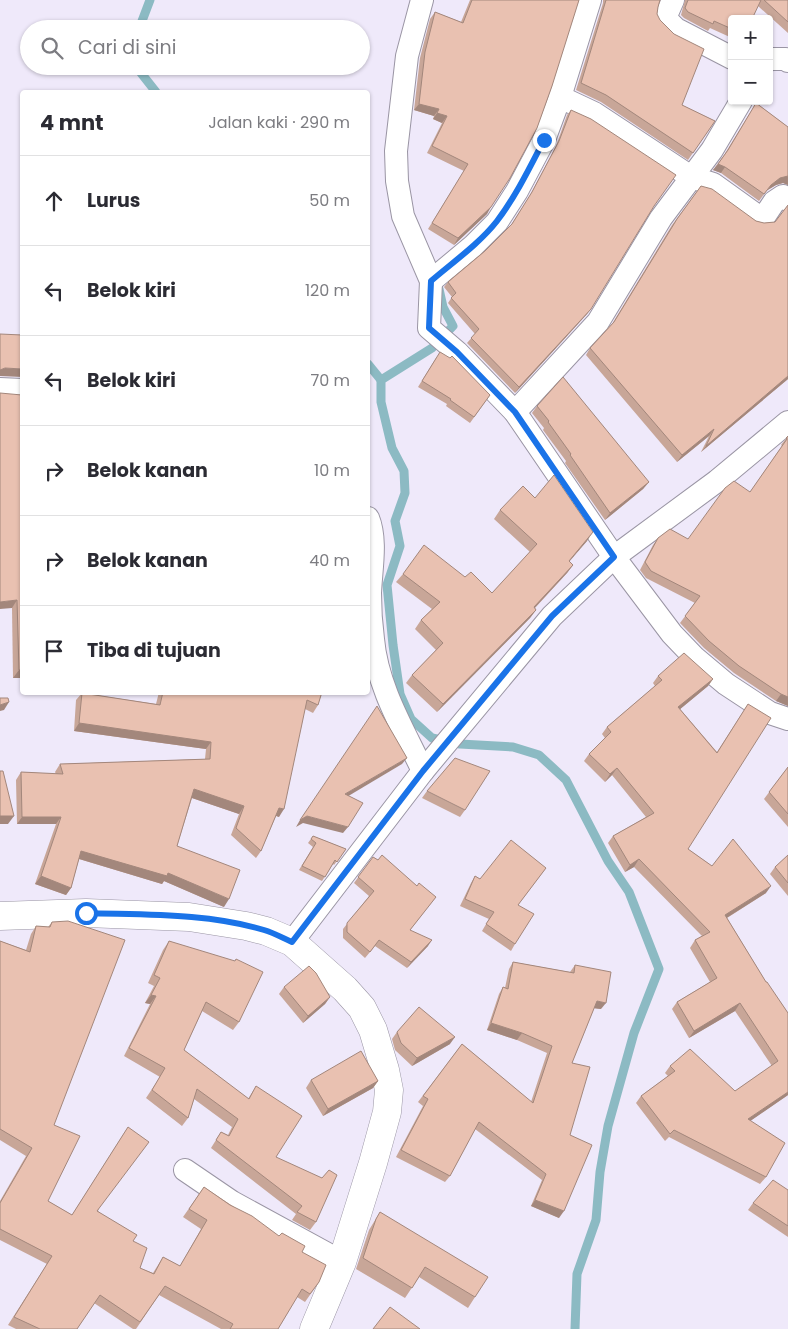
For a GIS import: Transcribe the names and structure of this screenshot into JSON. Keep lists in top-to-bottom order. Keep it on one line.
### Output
{"page":{"map_buttons":["+","−"],"search":"Cari di sini","heading":["4 mnt","Jalan kaki · 290 m"],"list":[["Lurus","50 m"],["Belok kiri","120 m"],["Belok kiri","70 m"],["Belok kanan","10 m"],["Belok kanan","40 m"],"Tiba di tujuan"]}}
